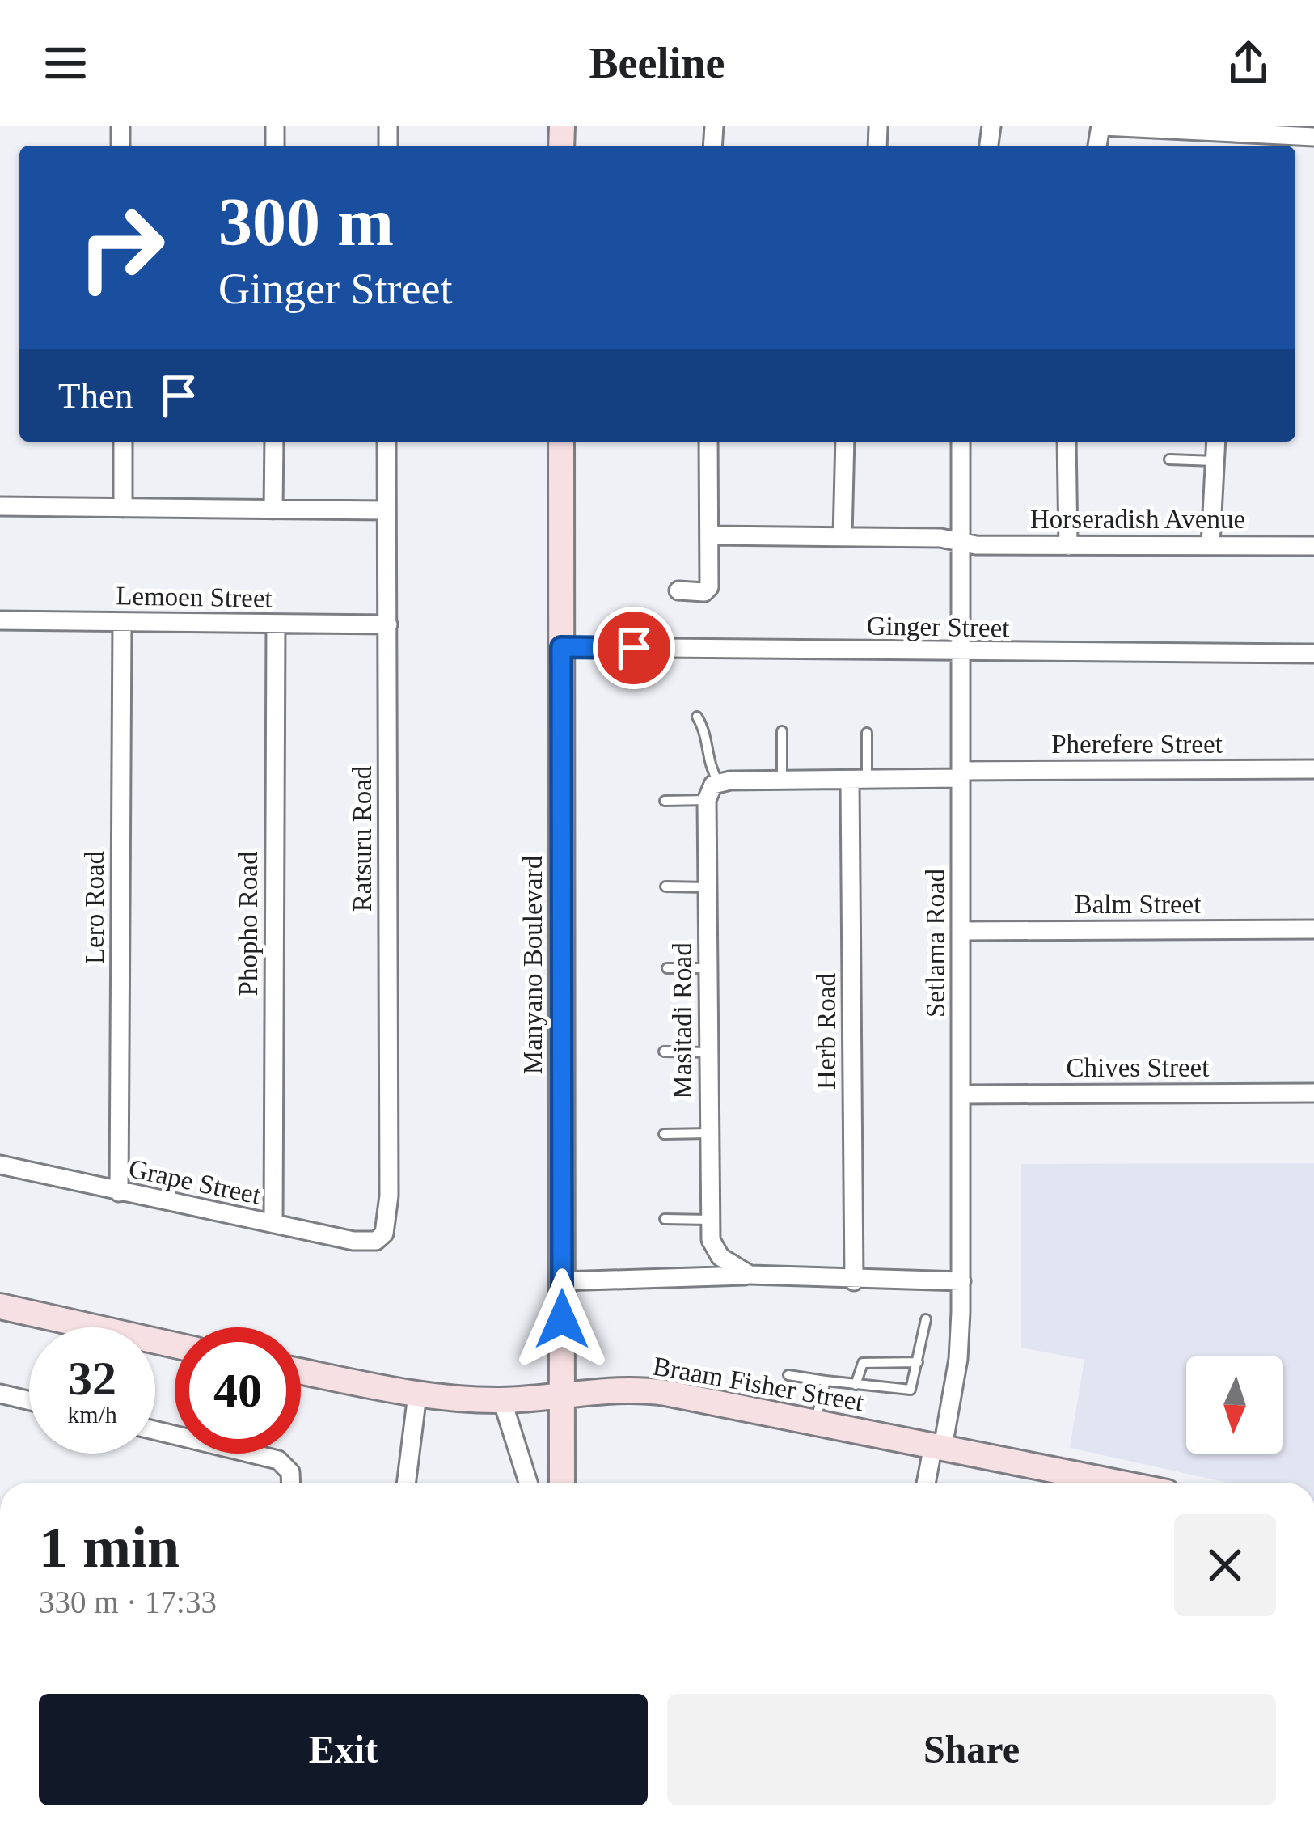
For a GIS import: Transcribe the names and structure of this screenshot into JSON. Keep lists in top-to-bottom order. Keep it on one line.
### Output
{"streets":{"street":["Horseradish Avenue","Lemoen Street","Ginger Street","Pherefere Street","Ratsuru Road","Balm Street","Lero Road","Phopho Road","Setlama Road","Manyano Boulevard","Masitadi Road","Herb Road","Chives Street","Grape Street","Braam Fisher Street"]},"crossings":[["Horseradish Avenue","Setlama Road"],["Lemoen Street","Ratsuru Road"],["Lemoen Street","Lero Road"],["Lemoen Street","Phopho Road"],["Ginger Street","Setlama Road"],["Ginger Street","Manyano Boulevard"],["Pherefere Street","Setlama Road"],["Ratsuru Road","Grape Street"],["Balm Street","Setlama Road"],["Lero Road","Grape Street"],["Phopho Road","Grape Street"],["Setlama Road","Chives Street"],["Setlama Road","Braam Fisher Street"],["Manyano Boulevard","Braam Fisher Street"]],"north":"bottom","page":{"header":"Beeline","turn":["300 m","Ginger Street"],"then":"Then","speed":"32 km/h","limit":"40","heading":["1 min","330 m · 17:33"],"buttons":["Exit","Share"]}}
